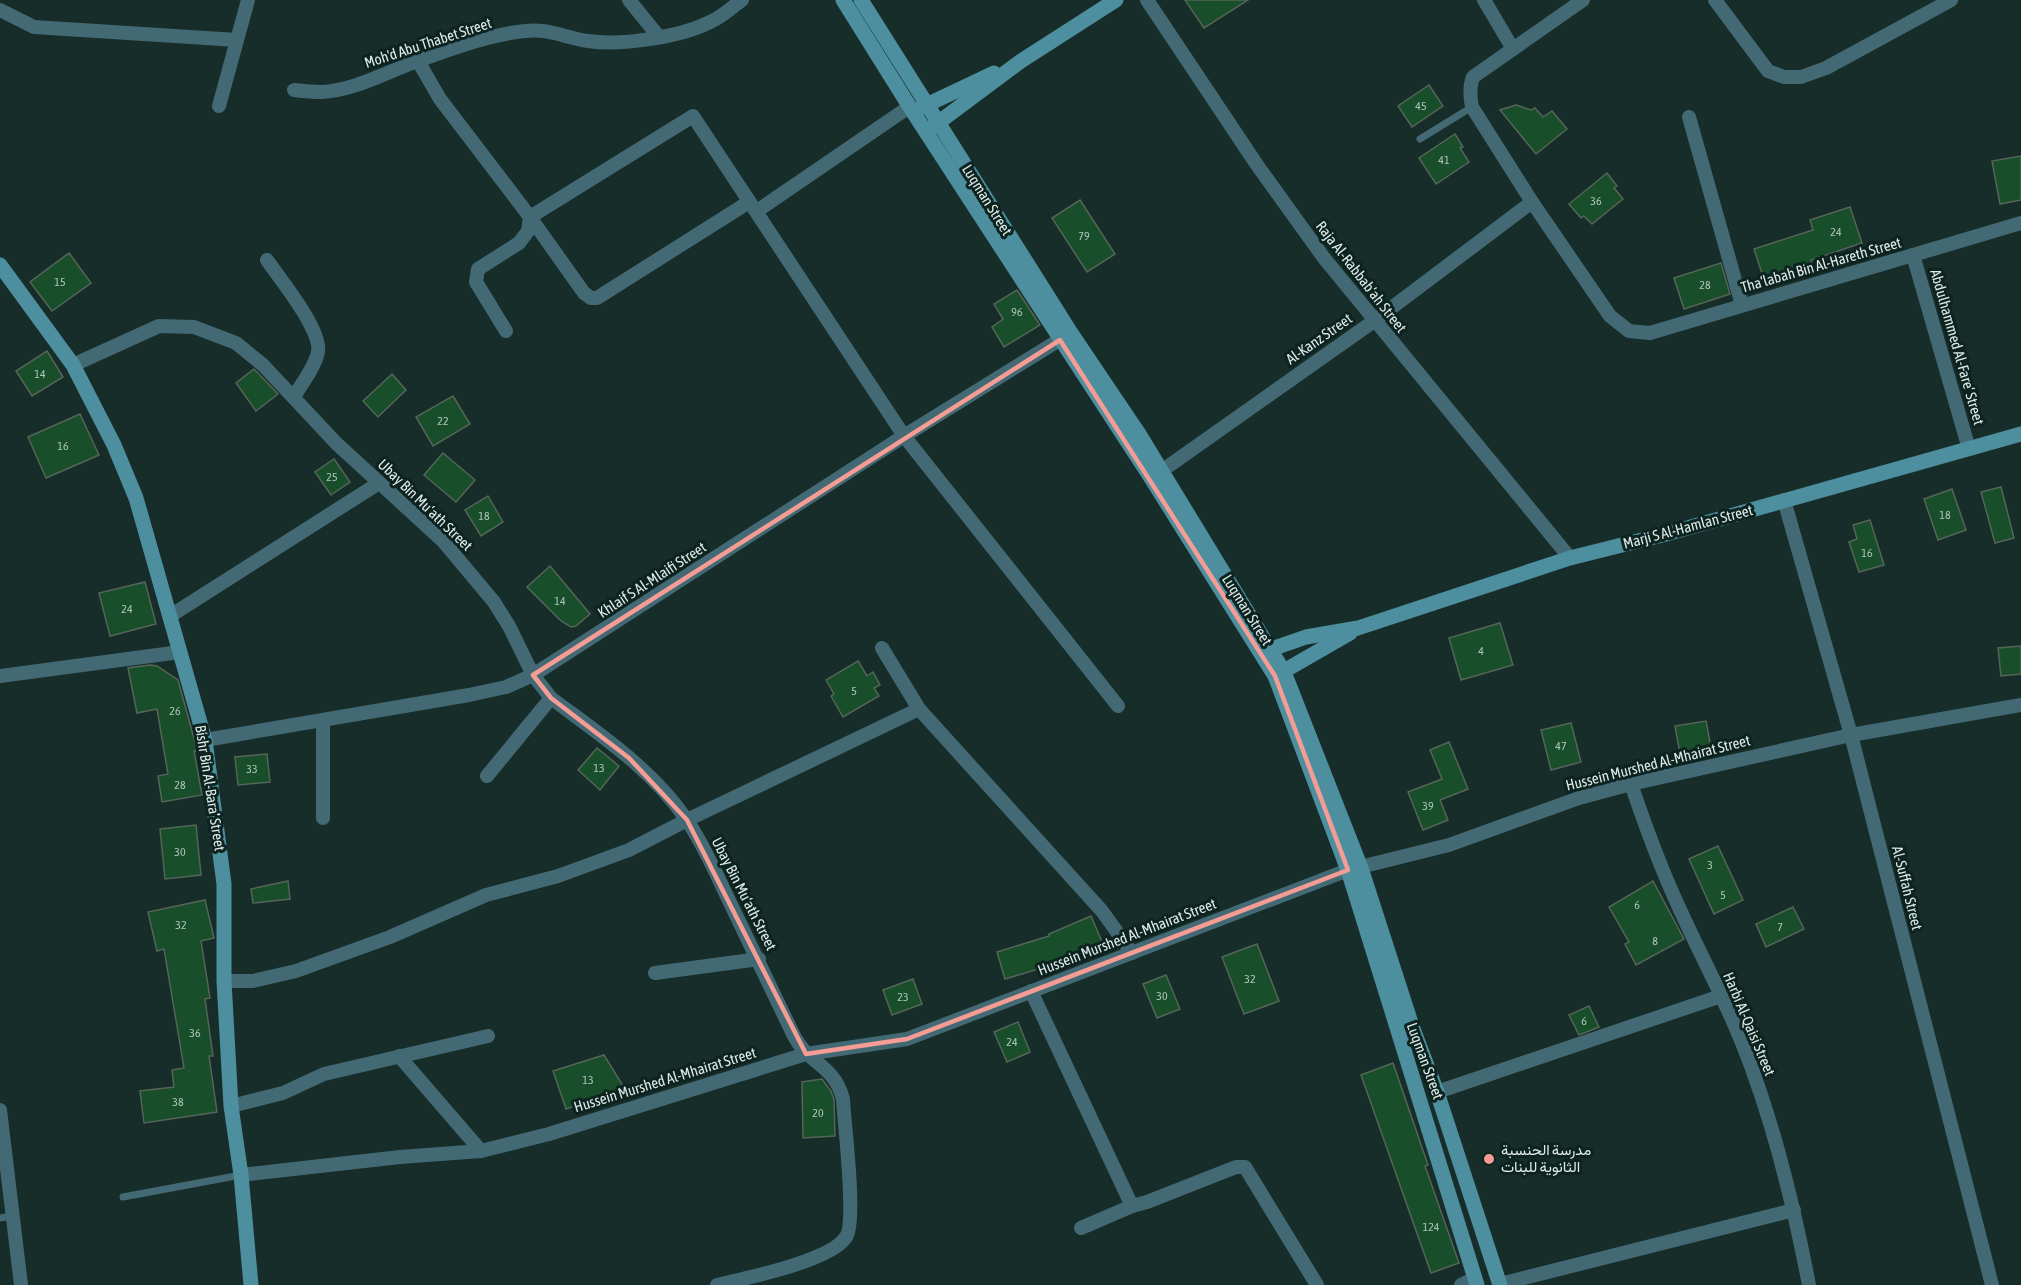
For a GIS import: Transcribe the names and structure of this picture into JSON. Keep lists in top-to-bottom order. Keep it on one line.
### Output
{"streets":{"street":["Moh'd Abu Thabet Street","Luqman Street","Tha‘labah Bin Al-Hareth Street","Raja Al-Rabbab‘ah Street","Al-Kanz Street","Abdulhammed Al-Fare‘ Street","Ubay Bin Mu‘ath Street","Marji S Al-Hamlan Street","Khlaif S Al-Mlaifi Street","Hussein Murshed Al-Mhairat Street","Bishr Bin Al-Bara‘ Street","Al-Suffah Street","Harbi Al-Qaisi Street"]},"crossings":[["Luqman Street","Al-Kanz Street"],["Luqman Street","Marji S Al-Hamlan Street"],["Luqman Street","Khlaif S Al-Mlaifi Street"],["Luqman Street","Hussein Murshed Al-Mhairat Street"],["Tha‘labah Bin Al-Hareth Street","Al-Kanz Street"],["Tha‘labah Bin Al-Hareth Street","Abdulhammed Al-Fare‘ Street"],["Raja Al-Rabbab‘ah Street","Al-Kanz Street"],["Raja Al-Rabbab‘ah Street","Marji S Al-Hamlan Street"],["Abdulhammed Al-Fare‘ Street","Marji S Al-Hamlan Street"],["Ubay Bin Mu‘ath Street","Khlaif S Al-Mlaifi Street"],["Ubay Bin Mu‘ath Street","Hussein Murshed Al-Mhairat Street"],["Ubay Bin Mu‘ath Street","Bishr Bin Al-Bara‘ Street"],["Marji S Al-Hamlan Street","Al-Suffah Street"],["Khlaif S Al-Mlaifi Street","Bishr Bin Al-Bara‘ Street"],["Hussein Murshed Al-Mhairat Street","Bishr Bin Al-Bara‘ Street"],["Hussein Murshed Al-Mhairat Street","Al-Suffah Street"],["Hussein Murshed Al-Mhairat Street","Harbi Al-Qaisi Street"]],"places":["مدرسة الحنسبة الثانوية للبنات"],"house_numbers":["45","41","36","24","79","15","28","96","14","22","16","25","18","18","16","14","24","4","5","26","47","13","33","28","39","30","3","5","6","32","7","8","32","30","23","6","36","24","13","38","20","124"]}
